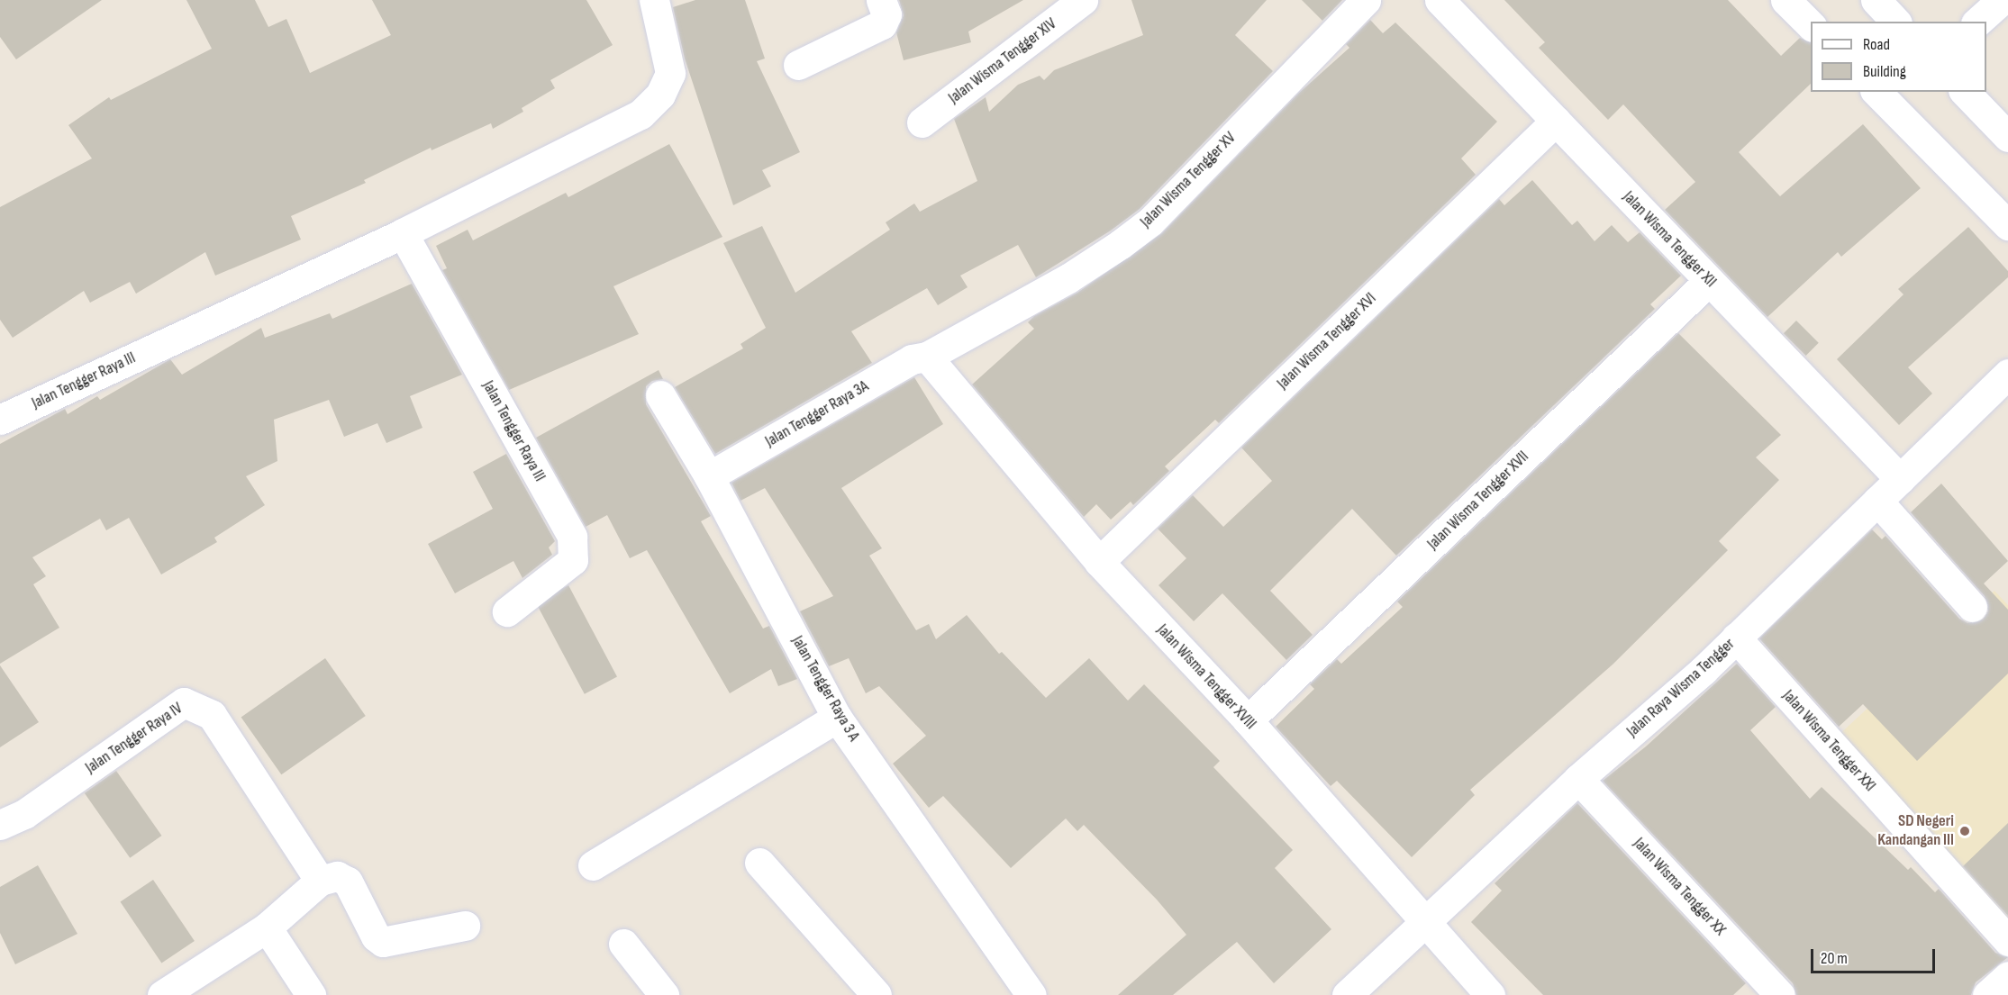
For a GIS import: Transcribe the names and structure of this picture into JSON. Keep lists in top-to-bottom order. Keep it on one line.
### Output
{"streets":{"street":["Jalan Wisma Tengger XIV","Jalan Wisma Tengger XV","Jalan Wisma Tengger XII","Jalan Wisma Tengger XVI","Jalan Tengger Raya III","Jalan Tengger Raya 3A","Jalan Wisma Tengger XVII","Jalan Wisma Tengger XVIII","Jalan Raya Wisma Tengger","Jalan Tengger Raya 3 A","Jalan Tengger Raya IV","Jalan Wisma Tengger XXI","Jalan Wisma Tengger XX"]},"crossings":[["Jalan Wisma Tengger XV","Jalan Tengger Raya 3A"],["Jalan Wisma Tengger XV","Jalan Wisma Tengger XVIII"],["Jalan Wisma Tengger XII","Jalan Wisma Tengger XVI"],["Jalan Wisma Tengger XII","Jalan Wisma Tengger XVII"],["Jalan Wisma Tengger XII","Jalan Raya Wisma Tengger"],["Jalan Wisma Tengger XVI","Jalan Wisma Tengger XVIII"],["Jalan Tengger Raya 3A","Jalan Wisma Tengger XVIII"],["Jalan Tengger Raya 3A","Jalan Tengger Raya 3 A"],["Jalan Wisma Tengger XVII","Jalan Wisma Tengger XVIII"],["Jalan Wisma Tengger XVIII","Jalan Raya Wisma Tengger"],["Jalan Raya Wisma Tengger","Jalan Wisma Tengger XXI"],["Jalan Raya Wisma Tengger","Jalan Wisma Tengger XX"]],"places":["SD Negeri Kandangan III"],"legend":["Road","Building"],"scale_bar":"20 m"}
